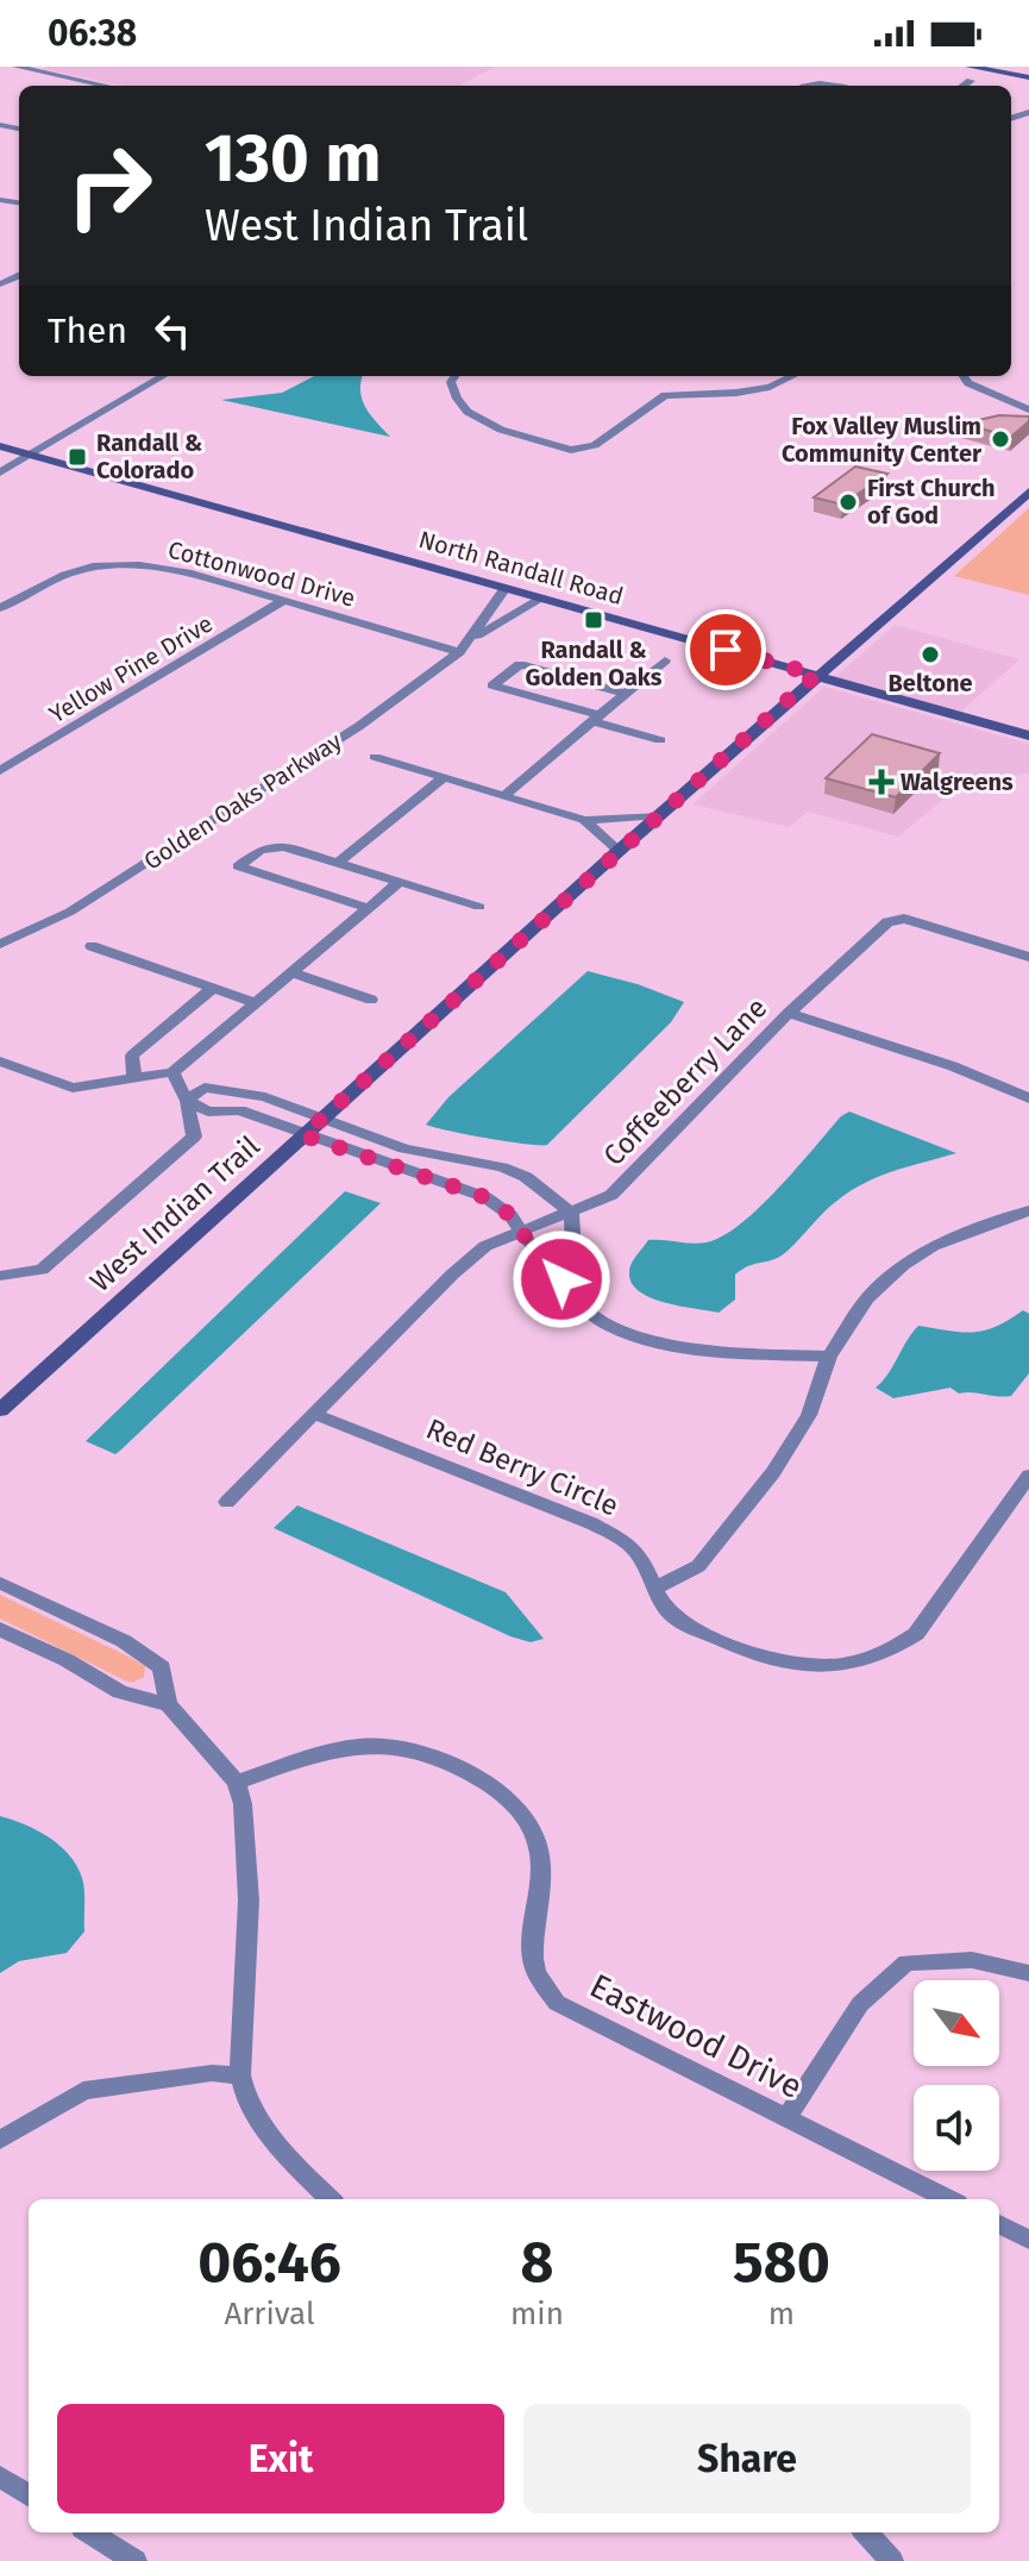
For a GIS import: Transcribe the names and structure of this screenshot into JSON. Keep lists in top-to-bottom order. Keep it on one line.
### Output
{"streets":{"main road":["North Randall Road","West Indian Trail"],"street":["Cottonwood Drive","Yellow Pine Drive","Golden Oaks Parkway","Coffeeberry Lane","Red Berry Circle","Eastwood Drive"]},"crossings":[["North Randall Road","Golden Oaks Parkway"],["North Randall Road","West Indian Trail"],["Cottonwood Drive","Yellow Pine Drive"],["Cottonwood Drive","Golden Oaks Parkway"],["Coffeeberry Lane","Red Berry Circle"]],"places":{"other":["Fox Valley Muslim Community Center","First Church of God","Beltone"],"transit":["Randall & Colorado","Randall & Golden Oaks"],"health":["Walgreens"]},"north":"bottom right","page":{"status":"06:38","turn":["130 m","West Indian Trail"],"then":"Then","eta":["06:46","Arrival","8","min","580","m"],"buttons":["Exit","Share"]}}
